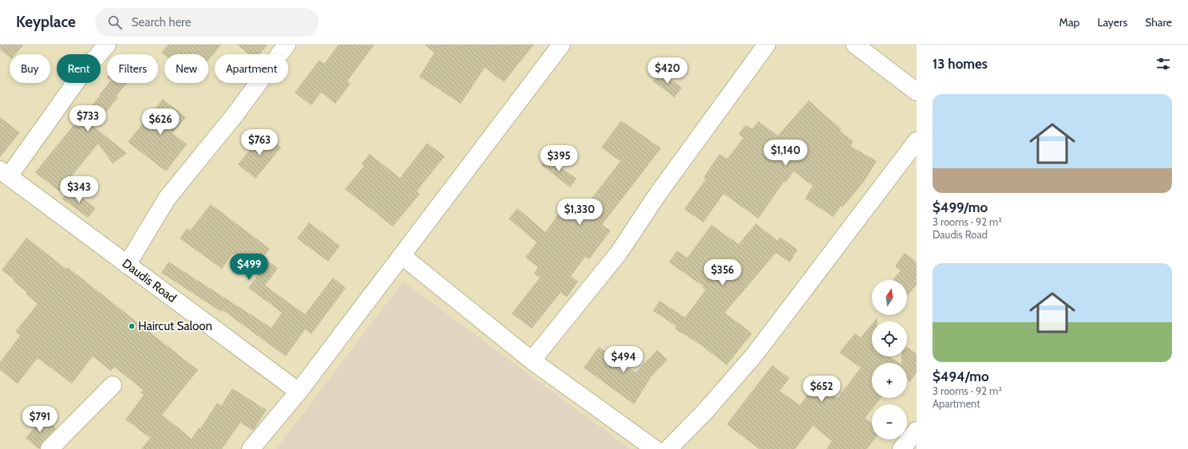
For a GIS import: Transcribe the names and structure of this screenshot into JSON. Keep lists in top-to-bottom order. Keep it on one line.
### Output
{"streets":{"street":["Daudis Road"]},"places":["Haircut Saloon"],"north":"top","page":{"header":"Keyplace","search":"Search here","nav":["Map","Layers","Share"],"heading":"13 homes","chip":["Buy","Rent","Filters","New","Apartment"],"price":["$420","$733","$626","$763","$1,140","$395","$343","$1,330","$499","$356","$494","$652","$791"],"list":[{"name":"$499/mo","note":"3 rooms · 92 m² · Daudis Road"},{"name":"$494/mo","note":"3 rooms · 92 m² · Apartment"}],"map_buttons":["+","−"]}}
